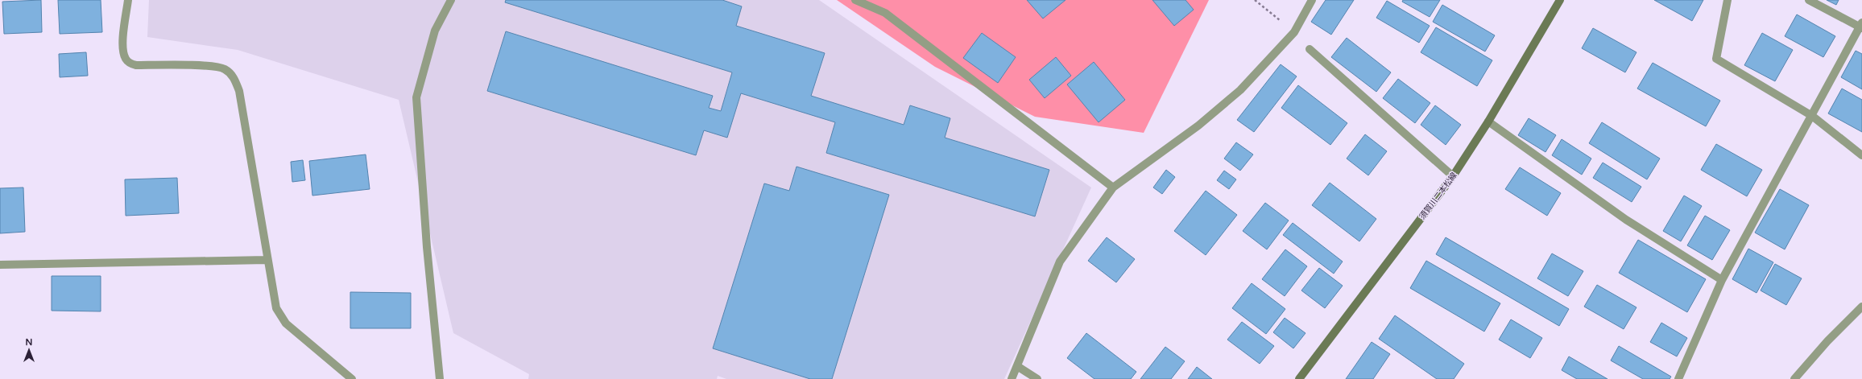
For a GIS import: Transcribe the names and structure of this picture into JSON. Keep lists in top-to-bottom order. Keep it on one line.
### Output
{"streets":{"main road":["須賀川二本松線"]},"north":"top"}
